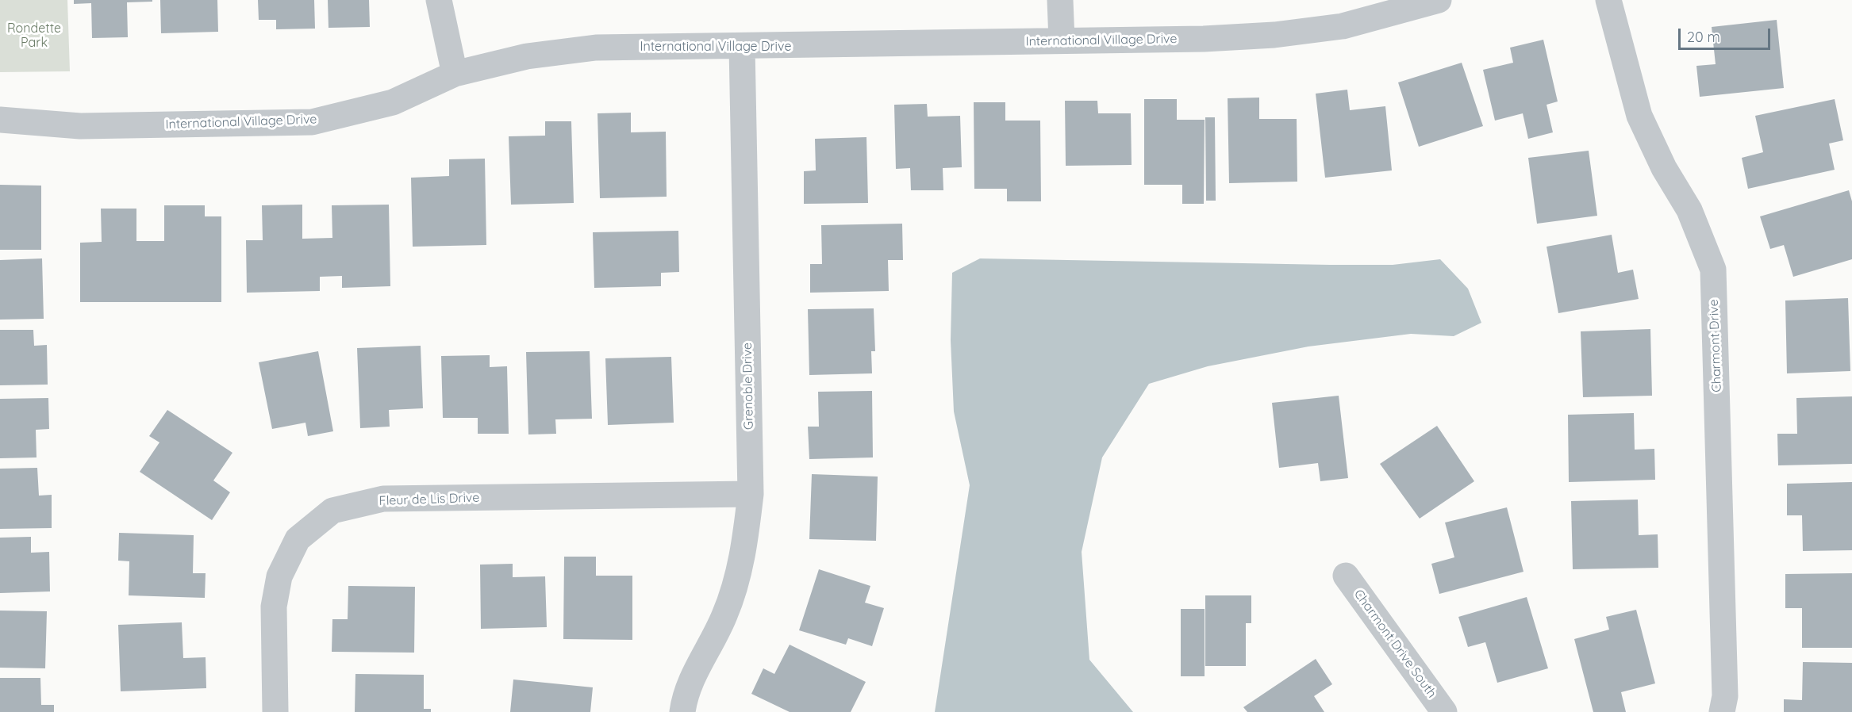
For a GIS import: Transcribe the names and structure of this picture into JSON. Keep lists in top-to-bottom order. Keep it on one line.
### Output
{"streets":{"street":["International Village Drive","Charmont Drive","Grenoble Drive","Fleur de Lis Drive","Charmont Drive South"]},"crossings":[["International Village Drive","Grenoble Drive"],["Grenoble Drive","Fleur de Lis Drive"]],"parks":["Rondette Park"],"scale_bar":"20 m"}
